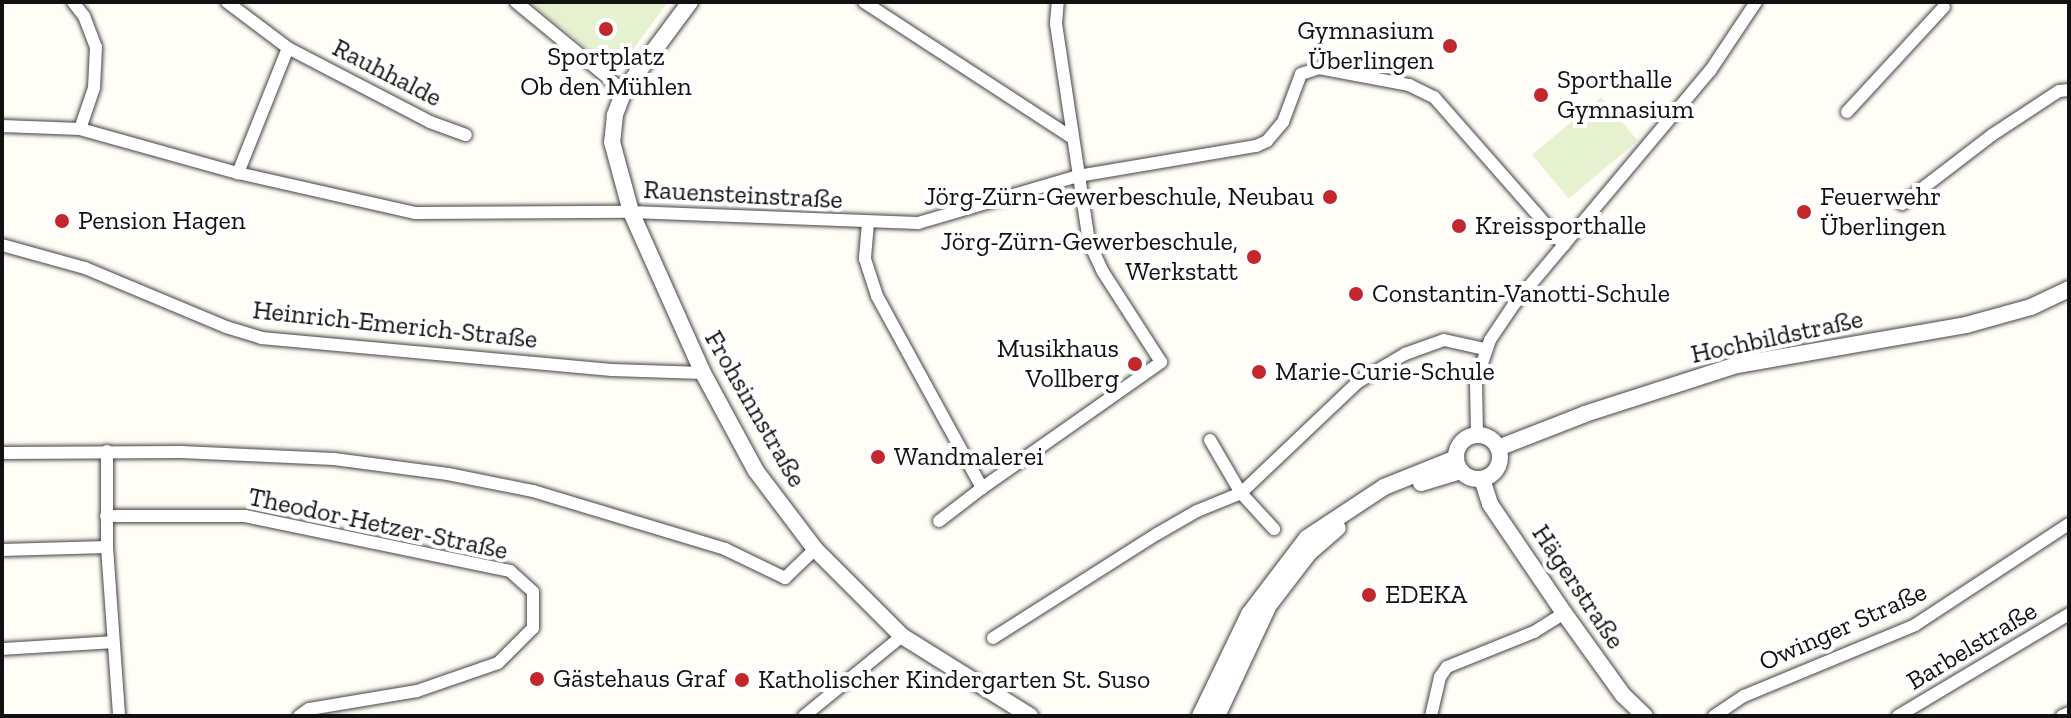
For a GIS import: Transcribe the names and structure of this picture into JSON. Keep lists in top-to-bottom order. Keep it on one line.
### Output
{"streets":{"street":["Rauhhalde","Rauensteinstraße","Heinrich-Emerich-Straße","Hochbildstraße","Frohsinnstraße","Theodor-Hetzer-Straße","Hägerstraße","Owinger Straße","Barbelstraße"]},"crossings":[["Rauensteinstraße","Frohsinnstraße"],["Heinrich-Emerich-Straße","Frohsinnstraße"],["Hochbildstraße","Hägerstraße"]],"places":["Sportplatz Ob den Mühlen","Gymnasium Überlingen","Sporthalle Gymnasium","Jörg-Zürn-Gewerbeschule, Neubau","Feuerwehr Überlingen","Pension Hagen","Kreissporthalle","Jörg-Zürn-Gewerbeschule, Werkstatt","Constantin-Vanotti-Schule","Musikhaus Vollberg","Marie-Curie-Schule","Wandmalerei","EDEKA","Gästehaus Graf","Katholischer Kindergarten St. Suso"]}
